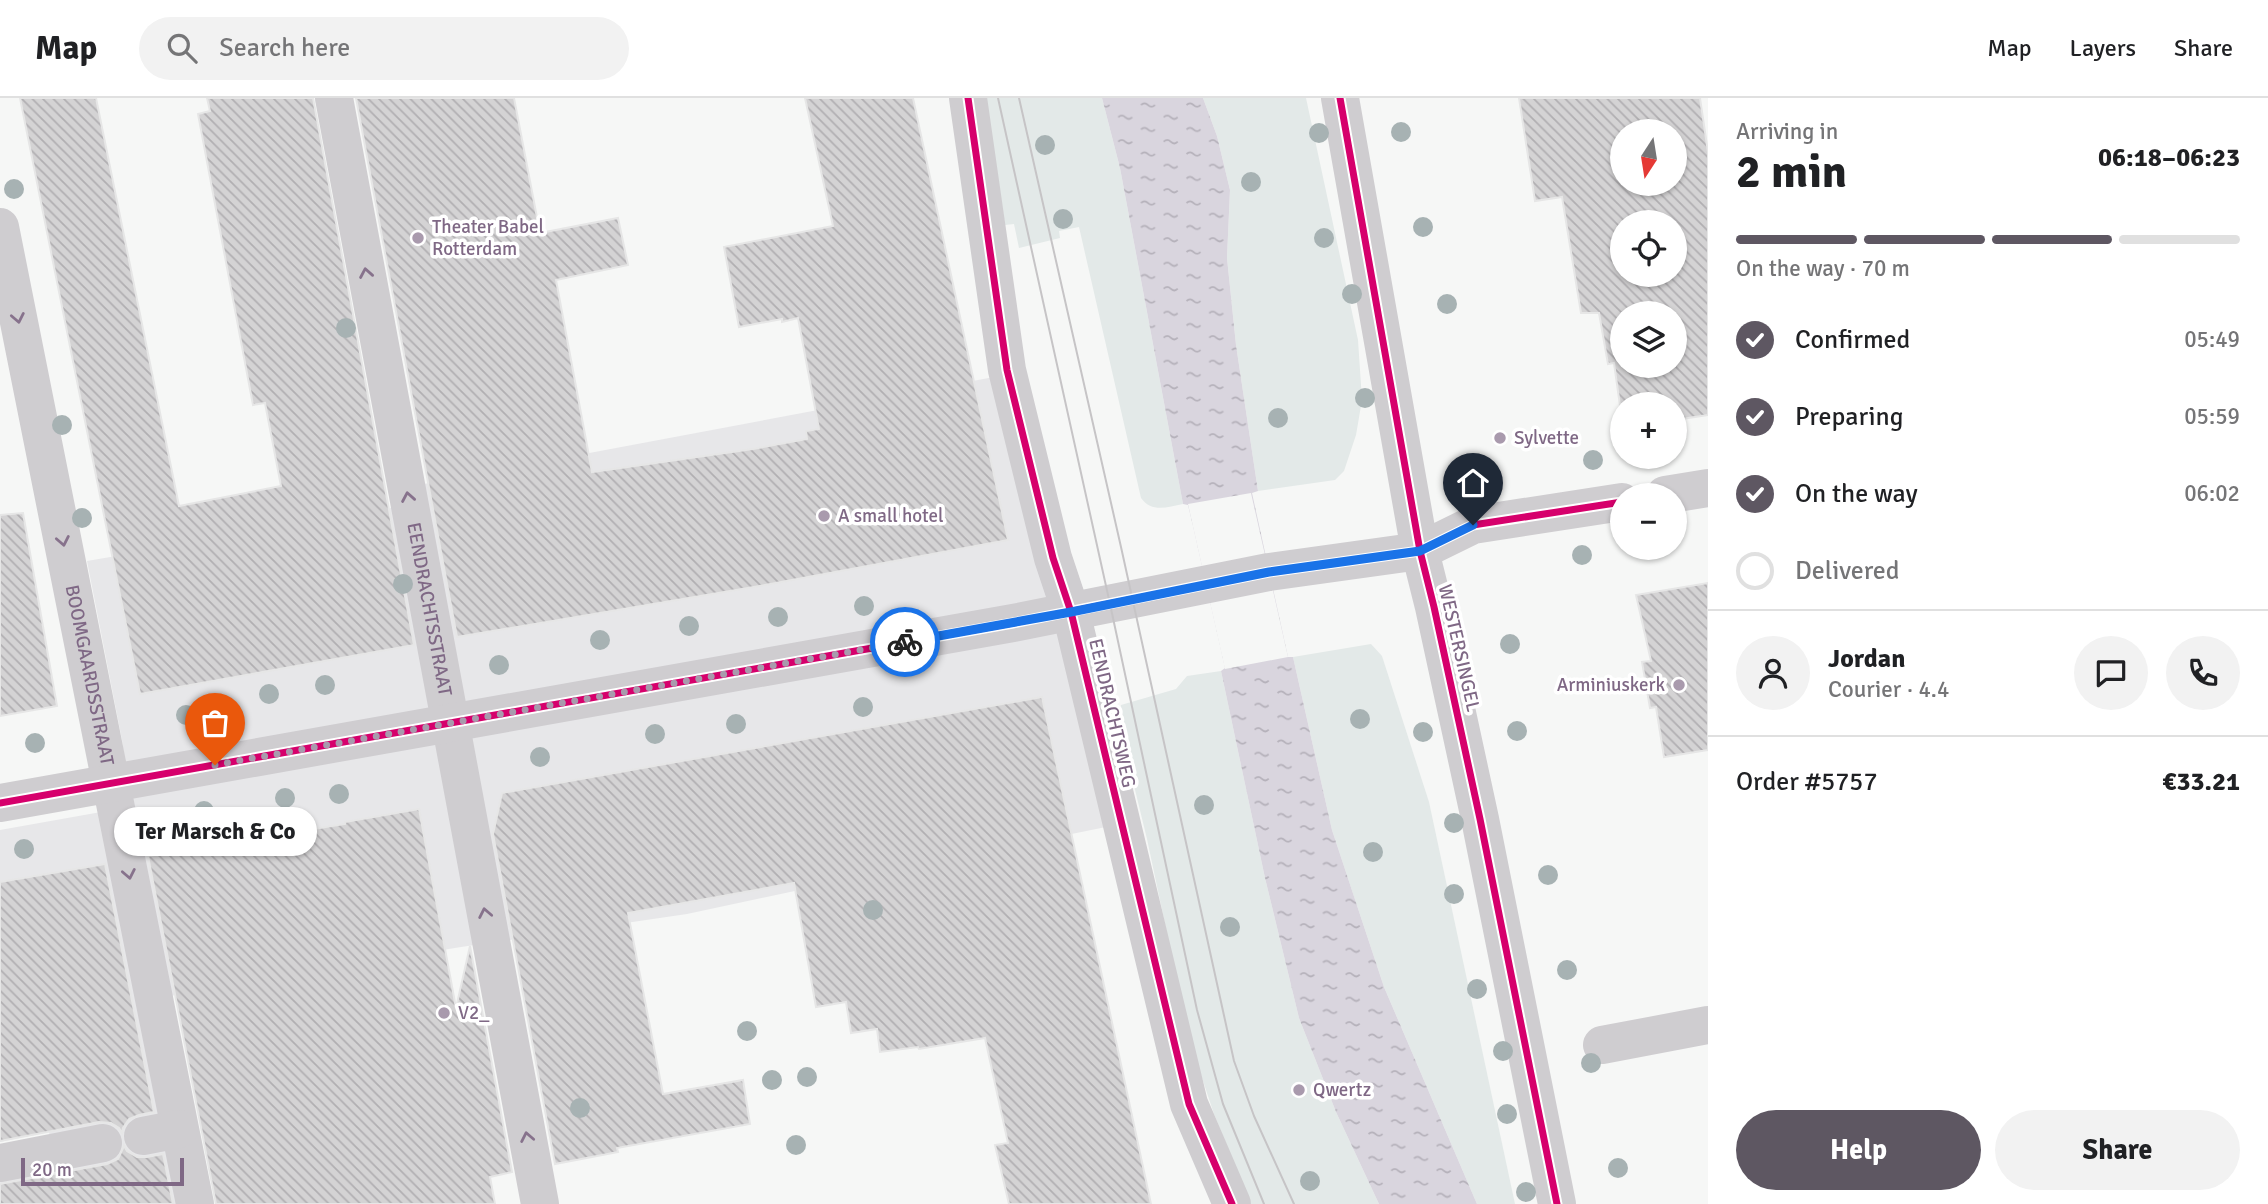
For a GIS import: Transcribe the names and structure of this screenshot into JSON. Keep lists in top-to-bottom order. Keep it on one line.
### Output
{"streets":{"street":["EENDRACHTSSTRAAT","WESTERSINGEL","BOOMGAARDSSTRAAT","EENDRACHTSWEG"]},"one_way":["EENDRACHTSSTRAAT","BOOMGAARDSSTRAAT"],"places":["Theater Babel Rotterdam","Sylvette","A small hotel","Arminiuskerk","Ter Marsch & Co","V2_","Qwertz"],"scale_bar":"20 m","north":"bottom","page":{"header":"Map","search":"Search here","nav":["Map","Layers","Share"],"heading":["2 min","Arriving in","06:18–06:23"],"panel":["Jordan","Courier · 4.4","Order #5757","€33.21"],"map_buttons":["+","−"],"bar":"On the way · 70 m","list":[["Confirmed","05:49"],["Preparing","05:59"],["On the way","06:02"],"Delivered"],"bubble":"Ter Marsch & Co","buttons":["Help","Share"],"scale":"20 m"}}
